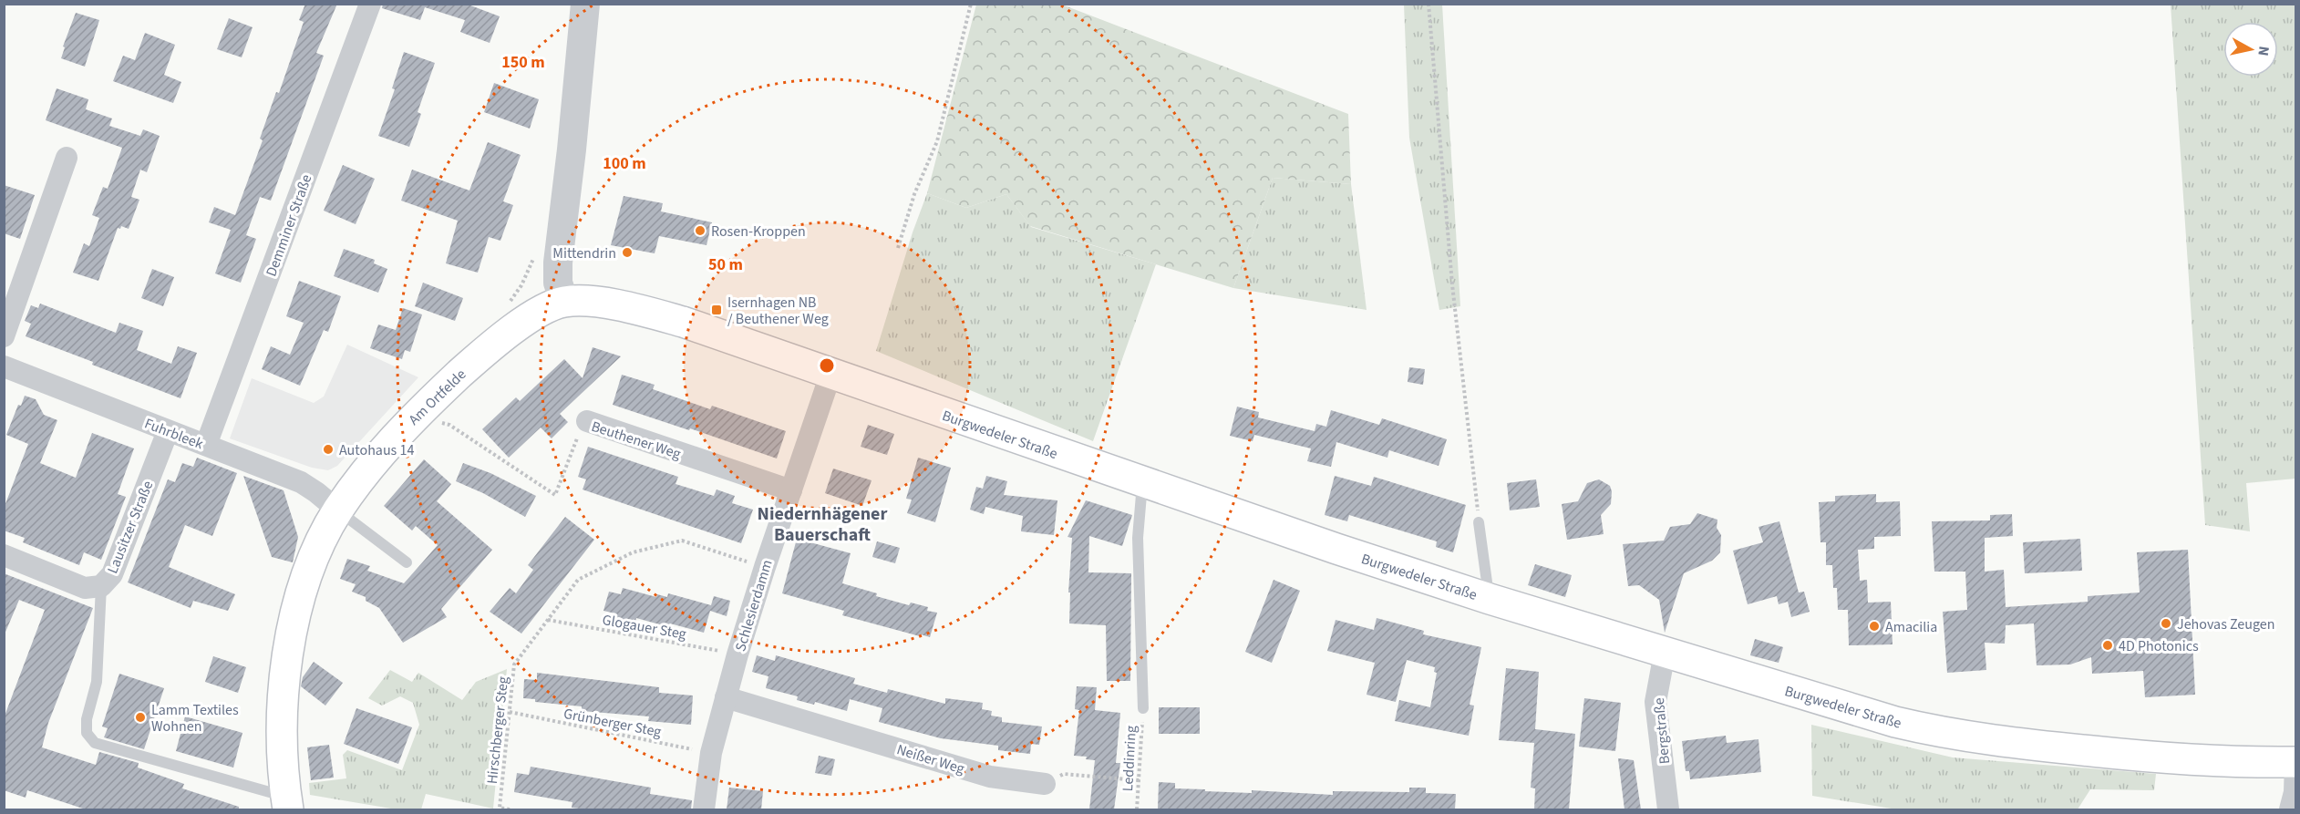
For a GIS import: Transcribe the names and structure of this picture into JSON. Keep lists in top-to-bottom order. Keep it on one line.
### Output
{"streets":{"main road":["Am Ortfelde","Burgwedeler Straße"],"street":["Demminer Straße","Fuhrbleek","Beuthener Weg","Lausitzer Straße","Schlesierdamm","Bergstraße","Neißer Weg"],"path":["Glogauer Steg","Grünberger Steg","Hirschberger Steg","Leddinring"]},"crossings":[["Demminer Straße","Fuhrbleek"],["Am Ortfelde","Fuhrbleek"],["Am Ortfelde","Burgwedeler Straße"],["Am Ortfelde","Beuthener Weg"],["Fuhrbleek","Lausitzer Straße"],["Burgwedeler Straße","Schlesierdamm"],["Burgwedeler Straße","Bergstraße"],["Beuthener Weg","Schlesierdamm"],["Schlesierdamm","Glogauer Steg"],["Schlesierdamm","Grünberger Steg"],["Schlesierdamm","Hirschberger Steg"],["Schlesierdamm","Neißer Weg"],["Glogauer Steg","Hirschberger Steg"],["Grünberger Steg","Hirschberger Steg"]],"districts":["Niedernhägener Bauerschaft"],"places":{"other":["Rosen-Kroppen","Mittendrin","Autohaus 14","Jehovas Zeugen","Amacilia","4D Photonics","Lamm Textiles Wohnen"],"transit":["Isernhagen NB / Beuthener Weg"]},"north":"right","rings":["150 m","100 m","50 m"]}
